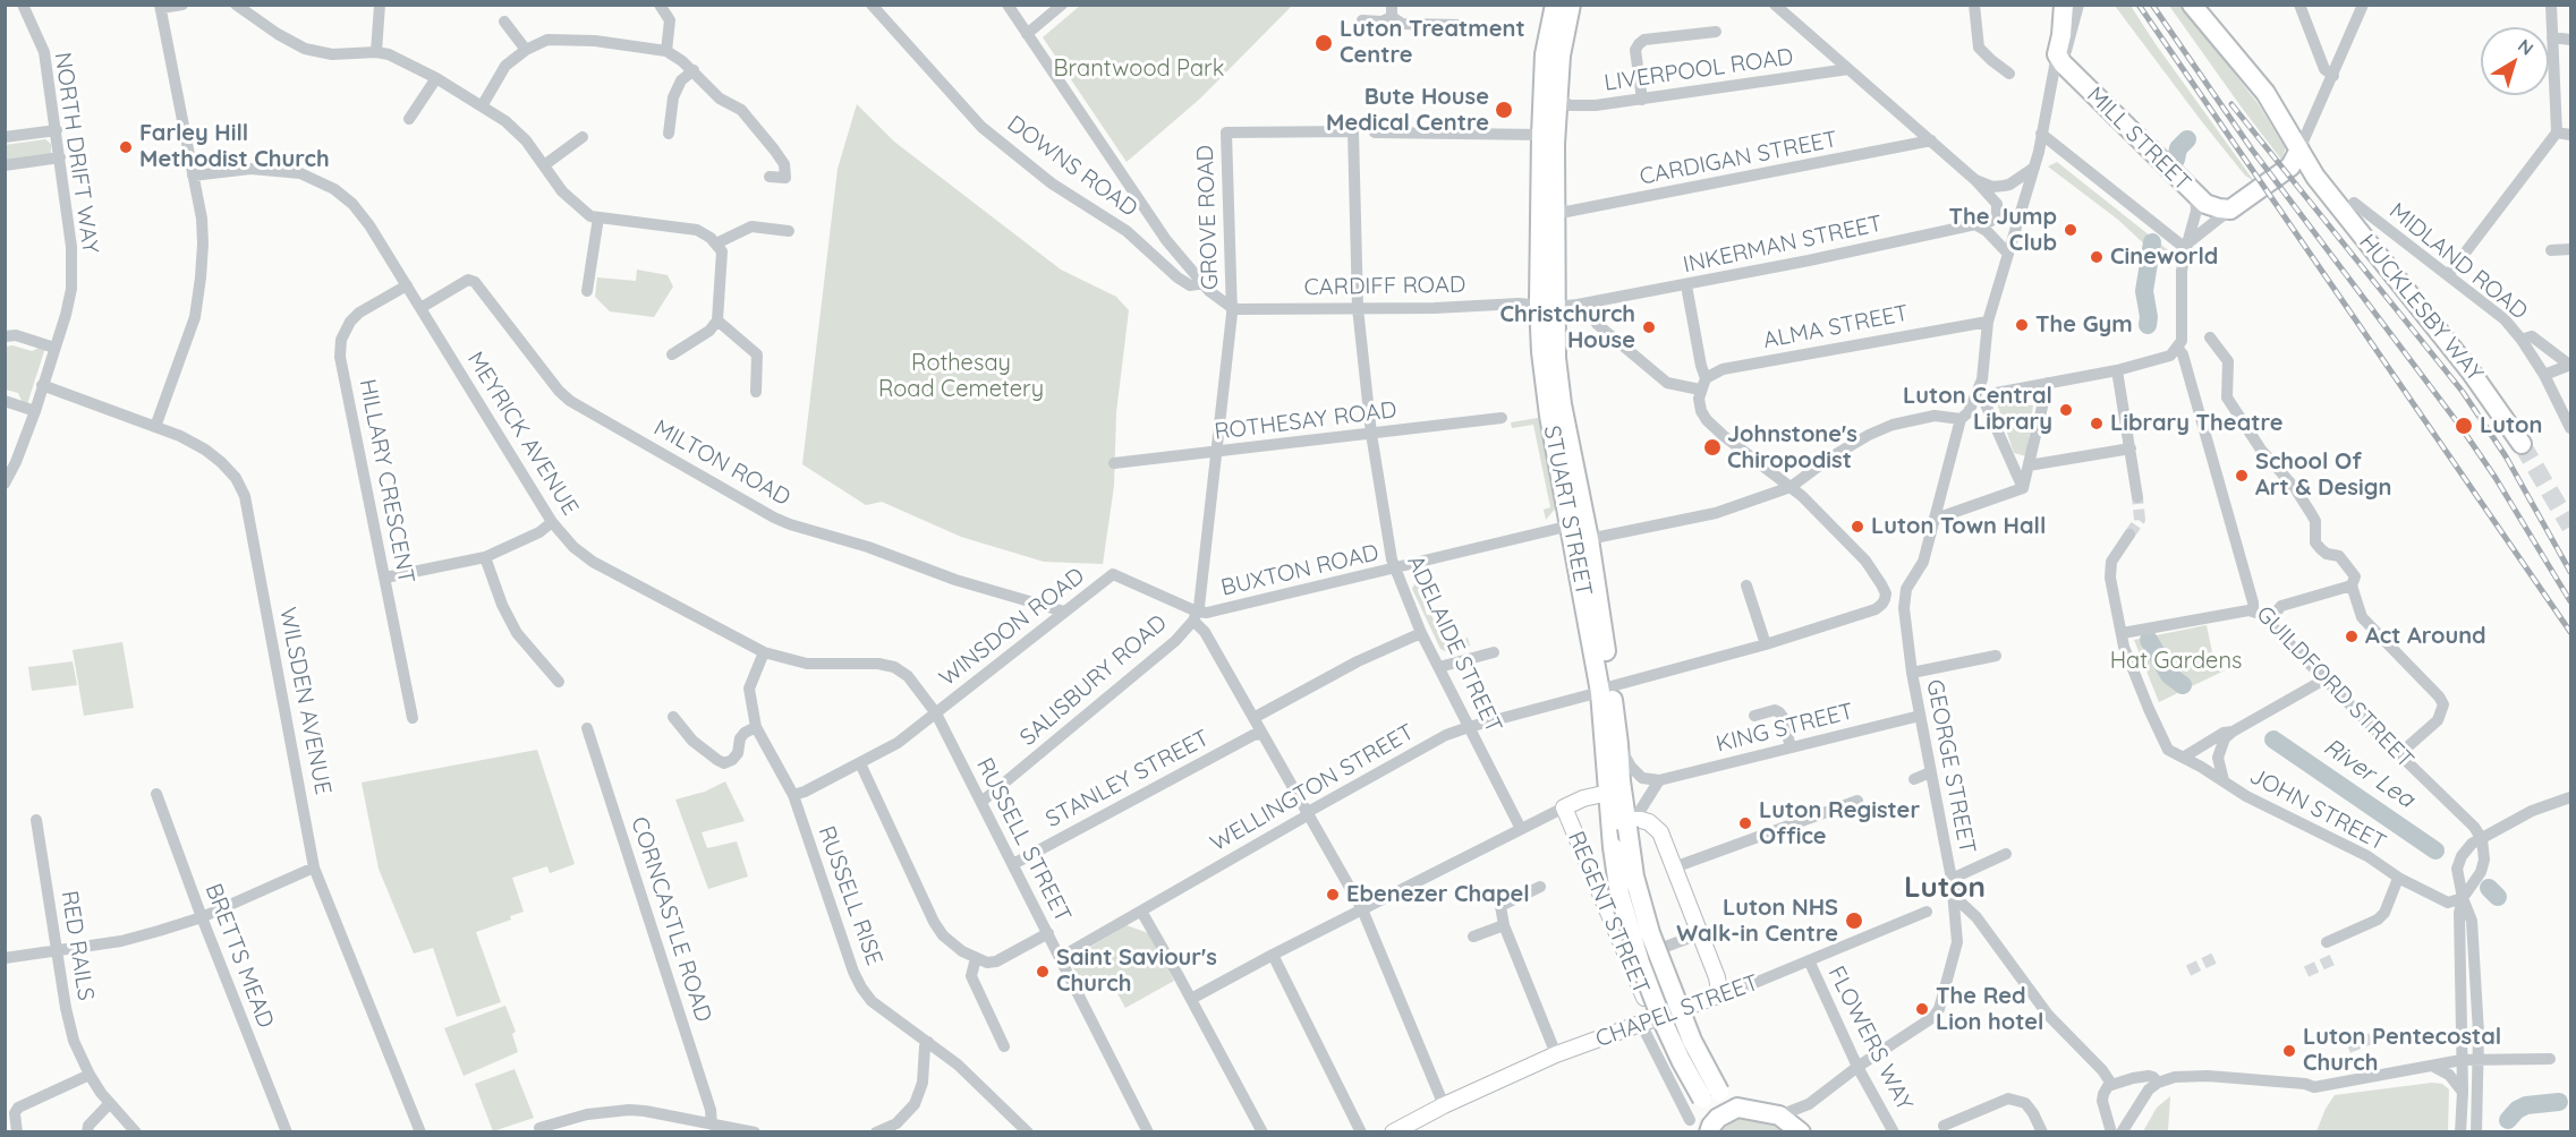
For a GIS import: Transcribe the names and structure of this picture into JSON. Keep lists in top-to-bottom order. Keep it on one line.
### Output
{"streets":{"highway":["MILL STREET","HUCKLESBY WAY","STUART STREET"],"main road":["REGENT STREET","CHAPEL STREET"],"street":["LIVERPOOL ROAD","NORTH DRIFT WAY","CARDIGAN STREET","DOWNS ROAD","GROVE ROAD","INKERMAN STREET","MIDLAND ROAD","CARDIFF ROAD","ALMA STREET","ROTHESAY ROAD","MEYRICK AVENUE","MILTON ROAD","HILLARY CRESCENT","BUXTON ROAD","WINSDON ROAD","ADELAIDE STREET","SALISBURY ROAD","GUILDFORD STREET","WILSDEN AVENUE","KING STREET","GEORGE STREET","STANLEY STREET","WELLINGTON STREET","JOHN STREET","RUSSELL STREET","RUSSELL RISE","CORNCASTLE ROAD","RED RAILS","BRETTS MEAD","FLOWERS WAY"]},"crossings":[["LIVERPOOL ROAD","STUART STREET"],["MILL STREET","GUILDFORD STREET"],["NORTH DRIFT WAY","WILSDEN AVENUE"],["CARDIGAN STREET","STUART STREET"],["GROVE ROAD","CARDIFF ROAD"],["GROVE ROAD","ADELAIDE STREET"],["INKERMAN STREET","CARDIFF ROAD"],["INKERMAN STREET","STUART STREET"],["CARDIFF ROAD","STUART STREET"],["CARDIFF ROAD","ADELAIDE STREET"],["ROTHESAY ROAD","ADELAIDE STREET"],["MEYRICK AVENUE","MILTON ROAD"],["MEYRICK AVENUE","HILLARY CRESCENT"],["MEYRICK AVENUE","WINSDON ROAD"],["MEYRICK AVENUE","RUSSELL STREET"],["MEYRICK AVENUE","RUSSELL RISE"],["MILTON ROAD","WINSDON ROAD"],["STUART STREET","BUXTON ROAD"],["STUART STREET","WELLINGTON STREET"],["BUXTON ROAD","WINSDON ROAD"],["BUXTON ROAD","ADELAIDE STREET"],["BUXTON ROAD","SALISBURY ROAD"],["WINSDON ROAD","SALISBURY ROAD"],["WINSDON ROAD","RUSSELL STREET"],["WINSDON ROAD","RUSSELL RISE"],["ADELAIDE STREET","WELLINGTON STREET"],["SALISBURY ROAD","RUSSELL STREET"],["KING STREET","GEORGE STREET"],["STANLEY STREET","RUSSELL STREET"],["WELLINGTON STREET","RUSSELL STREET"],["REGENT STREET","CHAPEL STREET"],["CHAPEL STREET","FLOWERS WAY"]],"districts":["Luton"],"water":["River Lea"],"parks":["Brantwood Park","Rothesay Road Cemetery","Hat Gardens"],"places":["Luton Treatment Centre","Bute House Medical Centre","Farley Hill Methodist Church","The Jump Club","Cineworld","The Gym","Christchurch House","Luton Central Library","Library Theatre","Luton","Johnstone's Chiropodist","School Of Art & Design","Luton Town Hall","Act Around","Luton Register Office","Ebenezer Chapel","Luton NHS Walk-in Centre","Saint Saviour's Church","The Red Lion hotel","Luton Pentecostal Church"],"north":"top right"}
